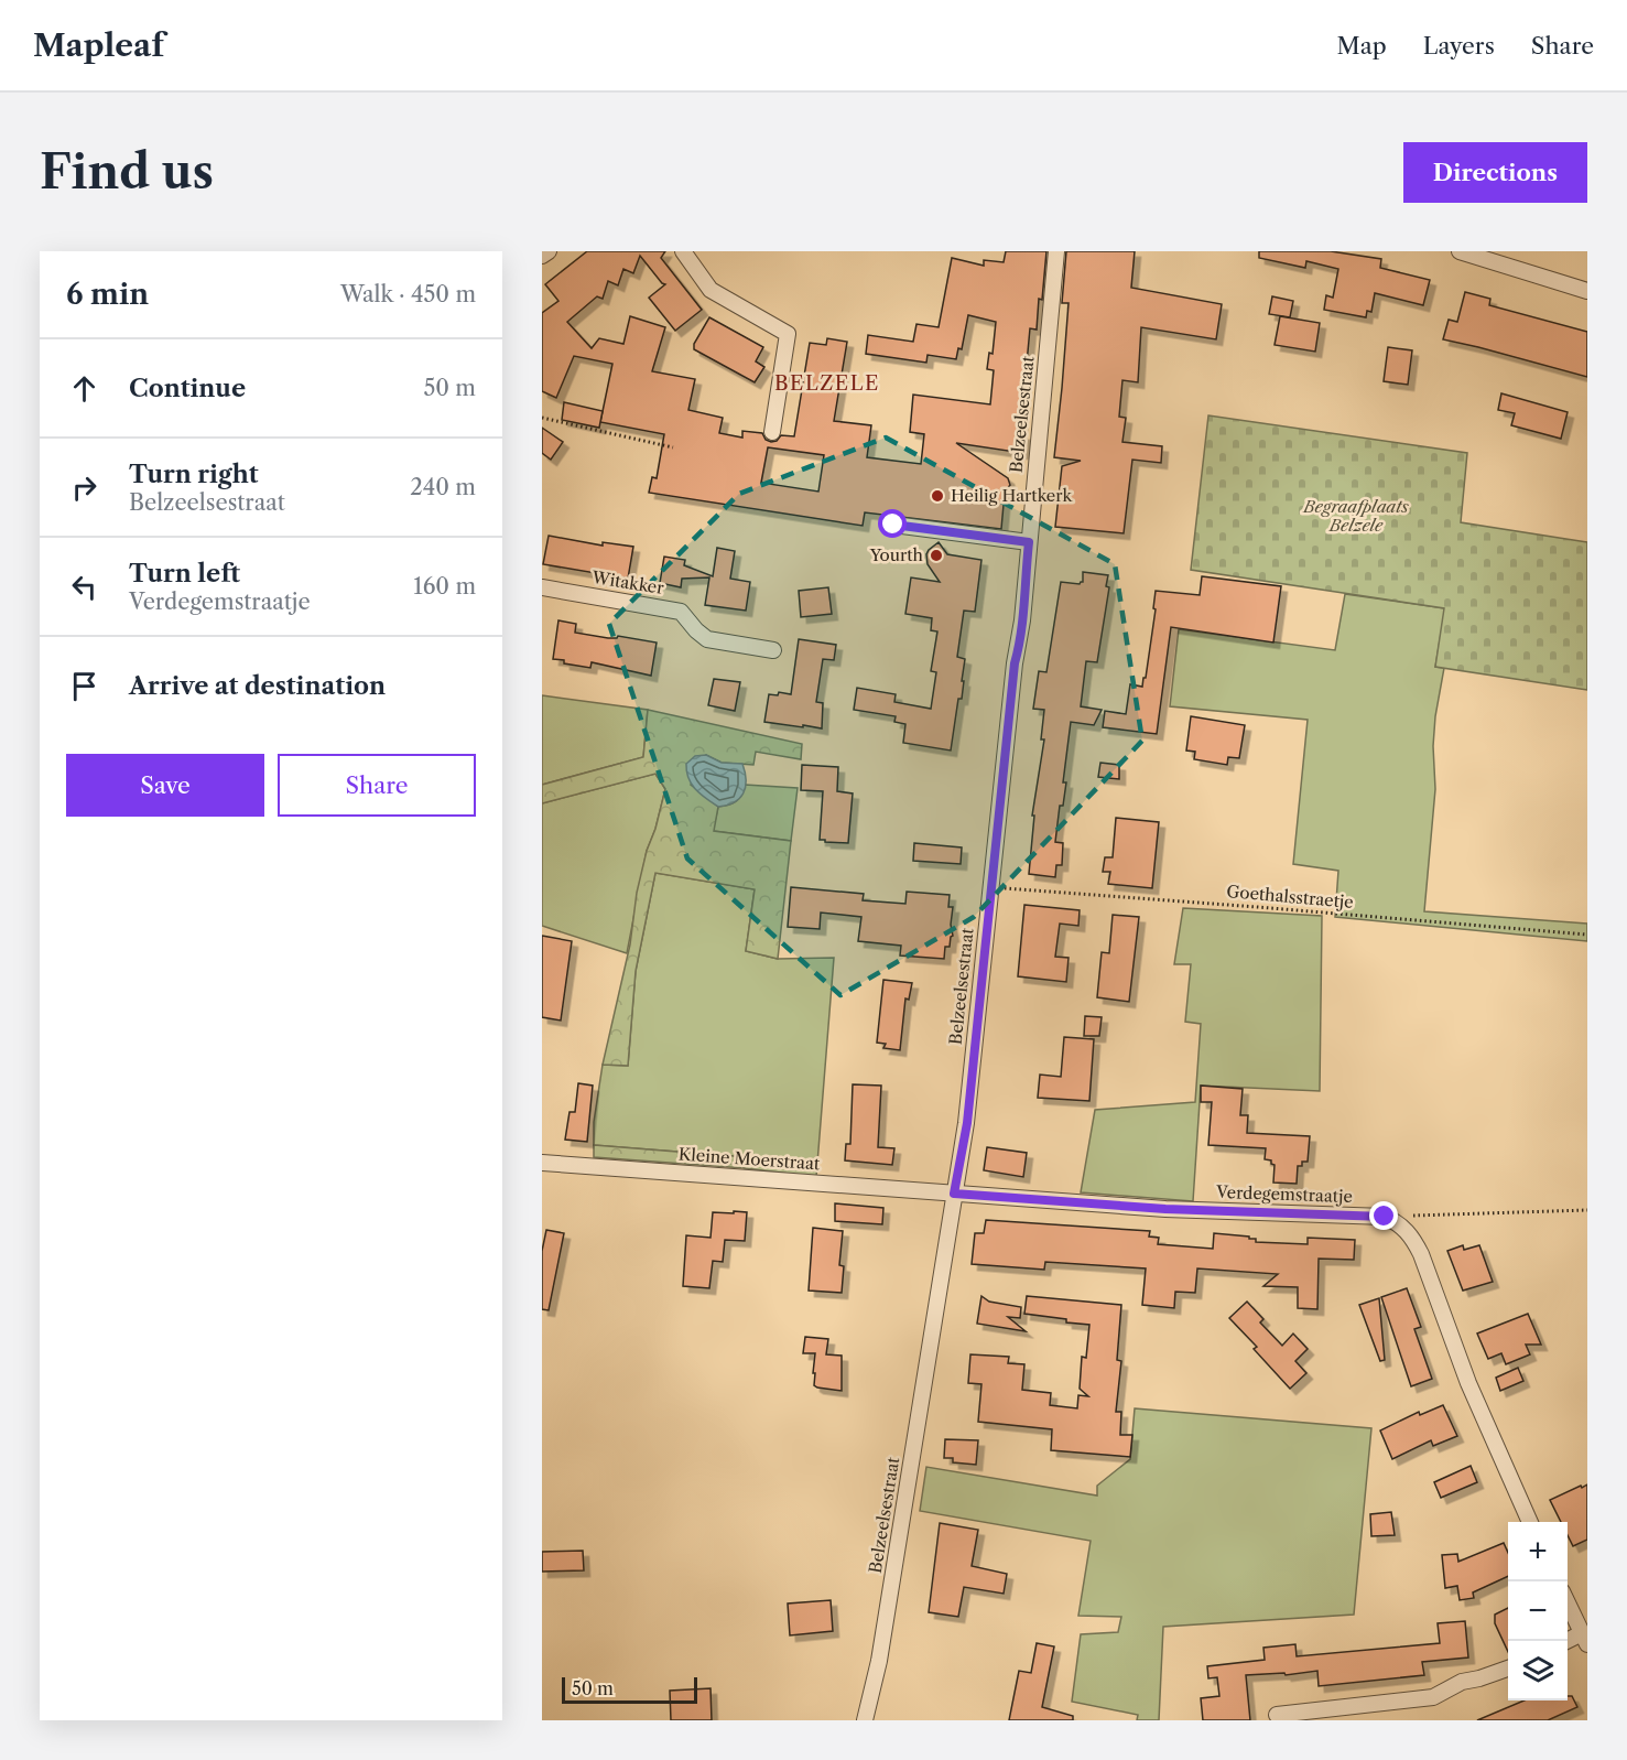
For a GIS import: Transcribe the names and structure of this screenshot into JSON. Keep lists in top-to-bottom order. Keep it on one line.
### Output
{"streets":{"street":["Belzeelsestraat","Witakker","Kleine Moerstraat","Verdegemstraatje"],"path":["Goethalsstraetje"]},"crossings":[["Belzeelsestraat","Goethalsstraetje"],["Belzeelsestraat","Kleine Moerstraat"],["Belzeelsestraat","Verdegemstraatje"],["Kleine Moerstraat","Verdegemstraatje"]],"districts":["BELZELE"],"parks":["Begraafplaats Belzele"],"places":["Heilig Hartkerk","Yourth"],"scale_bar":"50 m","page":{"header":"Mapleaf","nav":["Map","Layers","Share"],"buttons":["Directions",["Save","Share"]],"title":"Find us","heading":["6 min","Walk · 450 m"],"list":[["Continue","50 m"],["Turn right","Belzeelsestraat","240 m"],["Turn left","Verdegemstraatje","160 m"],"Arrive at destination"],"map_buttons":["+","−"],"scale":"50 m"}}
